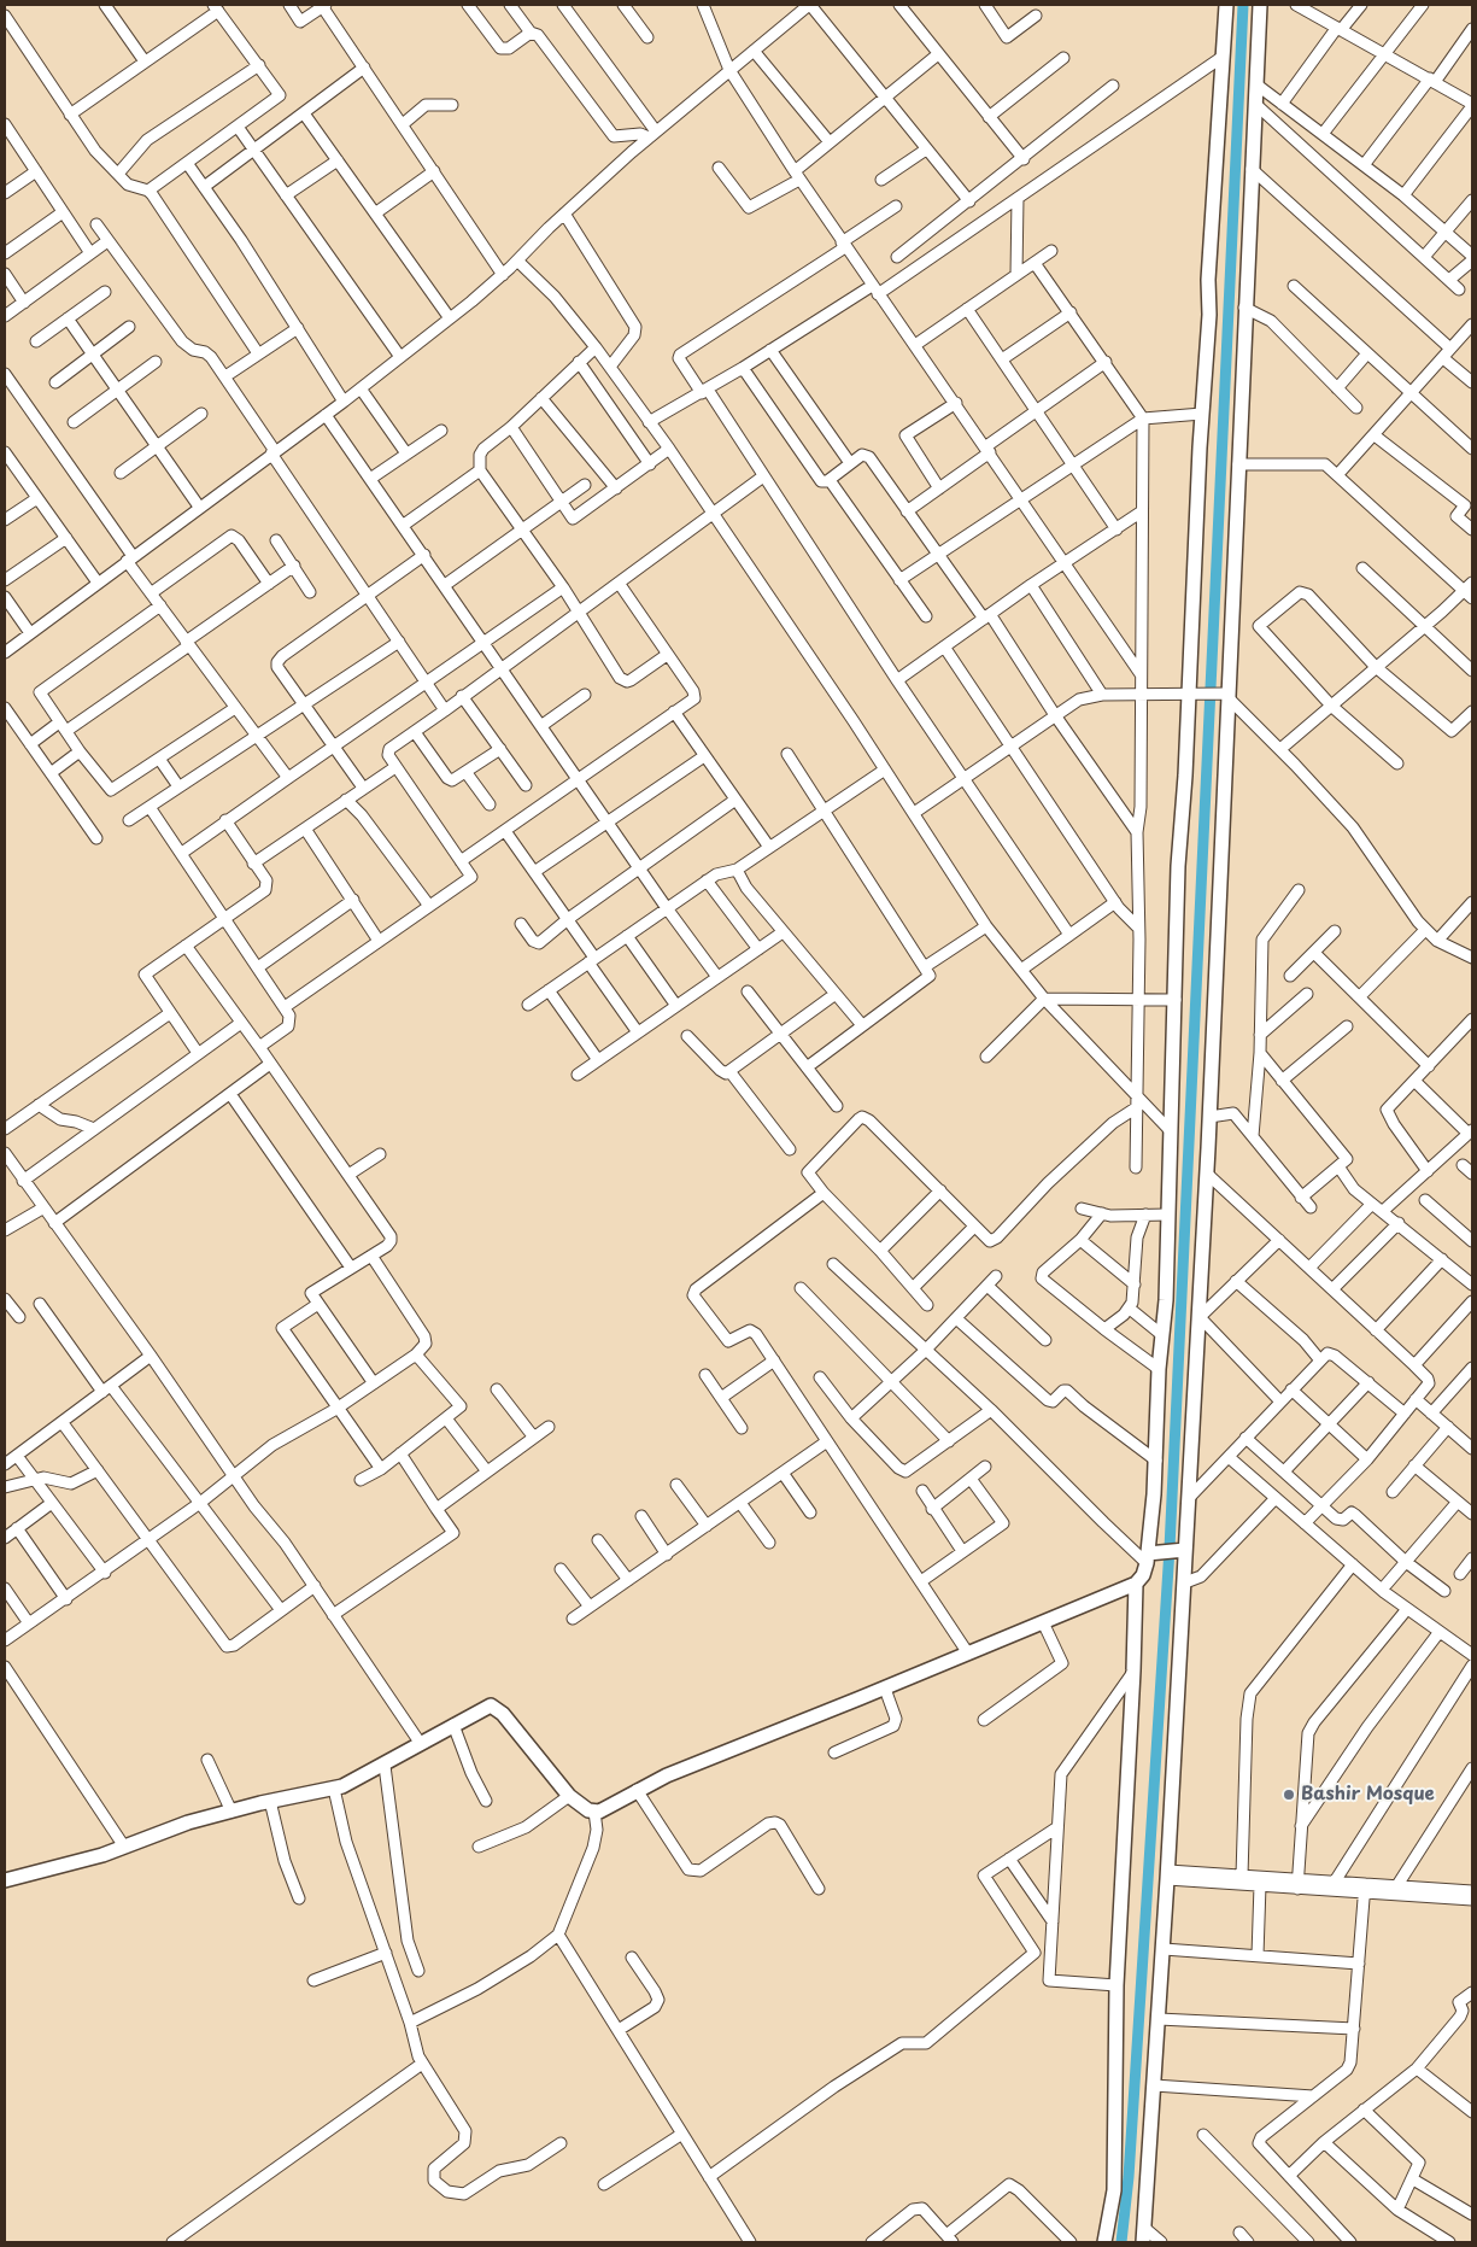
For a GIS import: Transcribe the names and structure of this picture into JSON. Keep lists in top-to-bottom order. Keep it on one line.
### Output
{"places":["Bashir Mosque"]}
